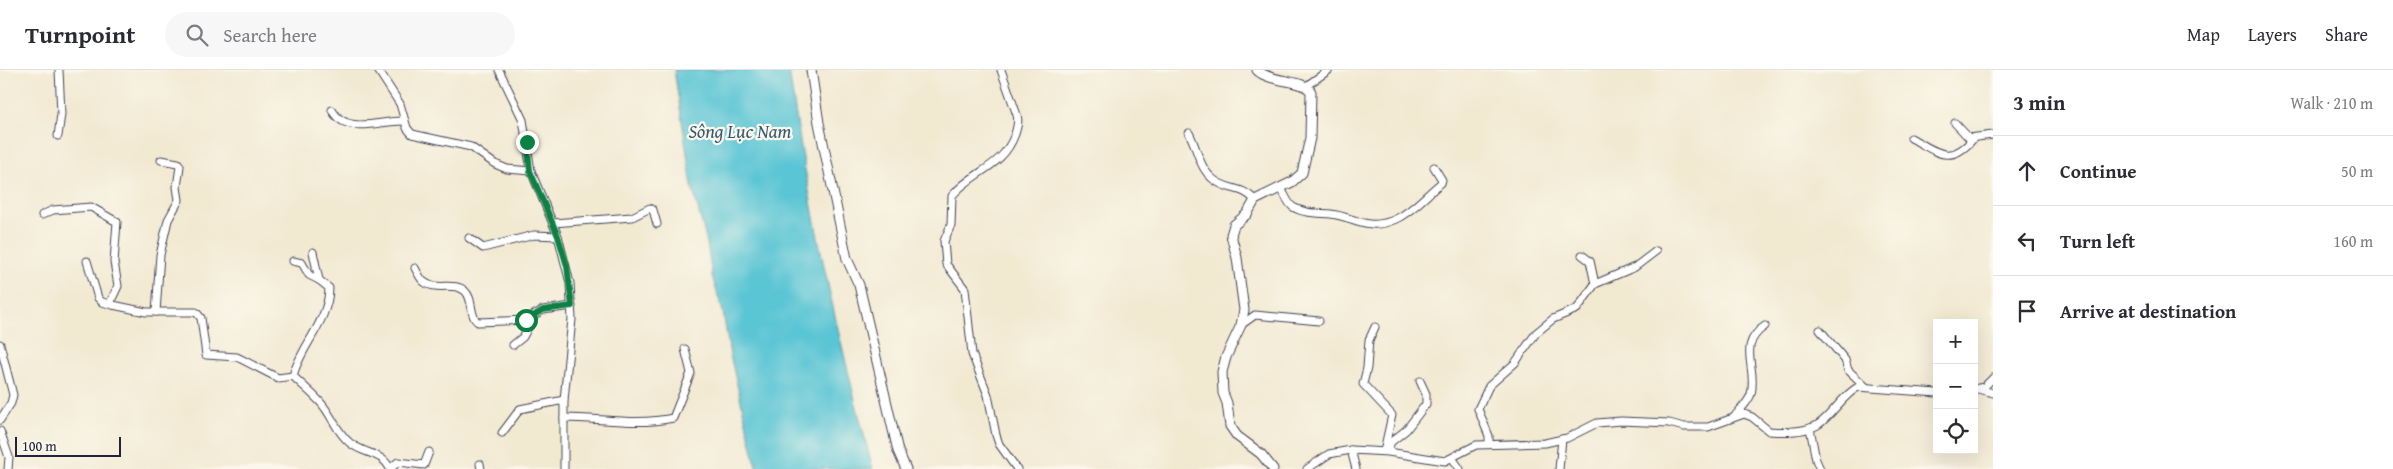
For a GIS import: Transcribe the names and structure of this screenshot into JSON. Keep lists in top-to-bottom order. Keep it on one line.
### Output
{"water":["Sông Lục Nam"],"scale_bar":"100 m","page":{"header":"Turnpoint","search":"Search here","nav":["Map","Layers","Share"],"heading":["3 min","Walk · 210 m"],"list":[["Continue","50 m"],["Turn left","160 m"],"Arrive at destination"],"map_buttons":["+","−"],"scale":"100 m"}}
